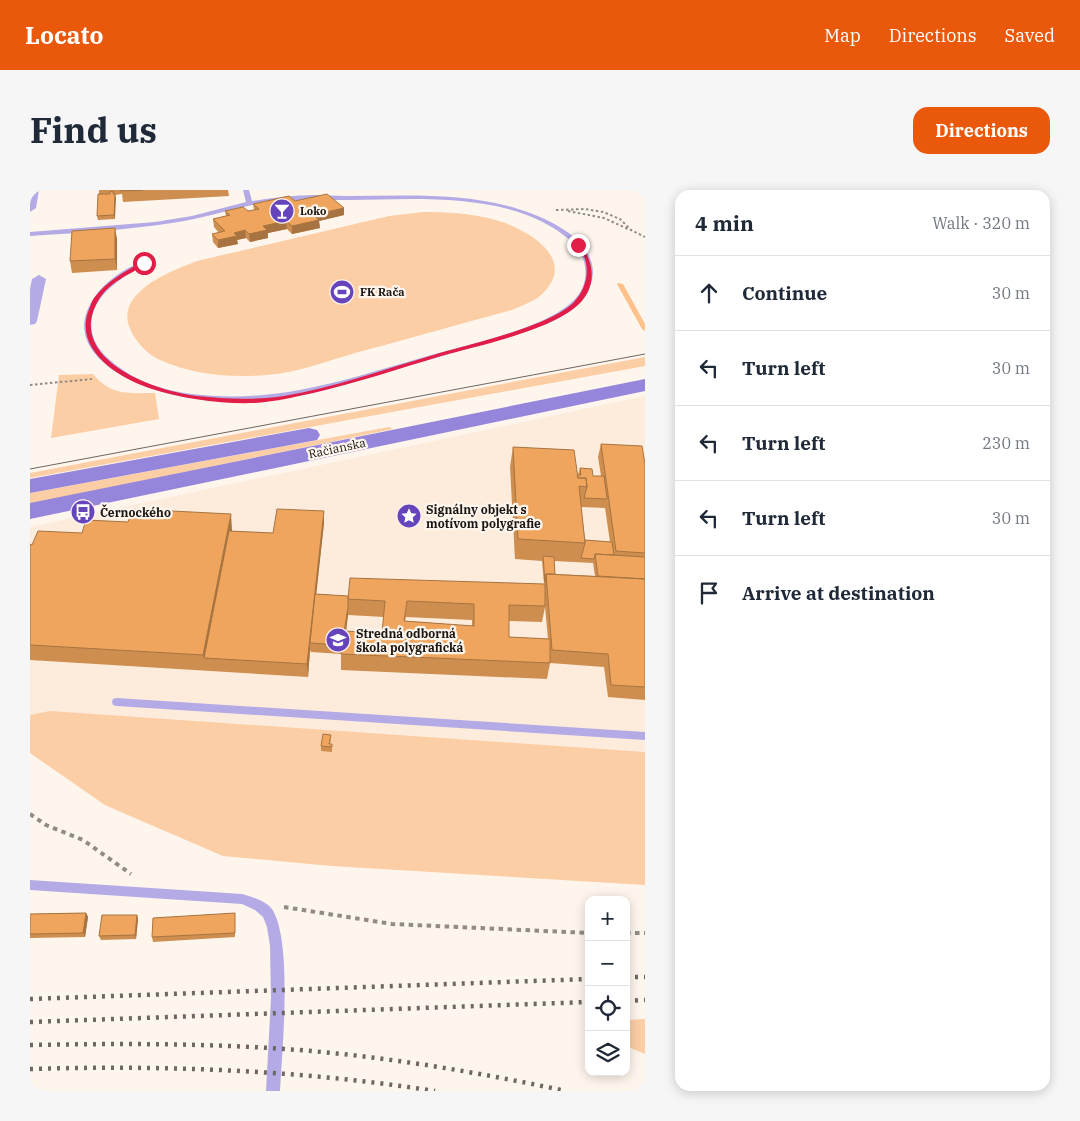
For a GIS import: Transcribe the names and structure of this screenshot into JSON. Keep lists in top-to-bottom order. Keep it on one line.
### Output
{"streets":{"main road":["Račianska"]},"places":{"bar":["Loko"],"sports":["FK Rača"],"bus stop":["Černockého"],"place":["Signálny objekt s motívom polygrafie"],"school or university":["Stredná odborná škola polygrafická"]},"page":{"header":"Locato","nav":["Map","Directions","Saved"],"title":"Find us","buttons":"Directions","heading":["4 min","Walk · 320 m"],"list":[["Continue","30 m"],["Turn left","30 m"],["Turn left","230 m"],["Turn left","30 m"],"Arrive at destination"],"map_buttons":["+","−"]}}
